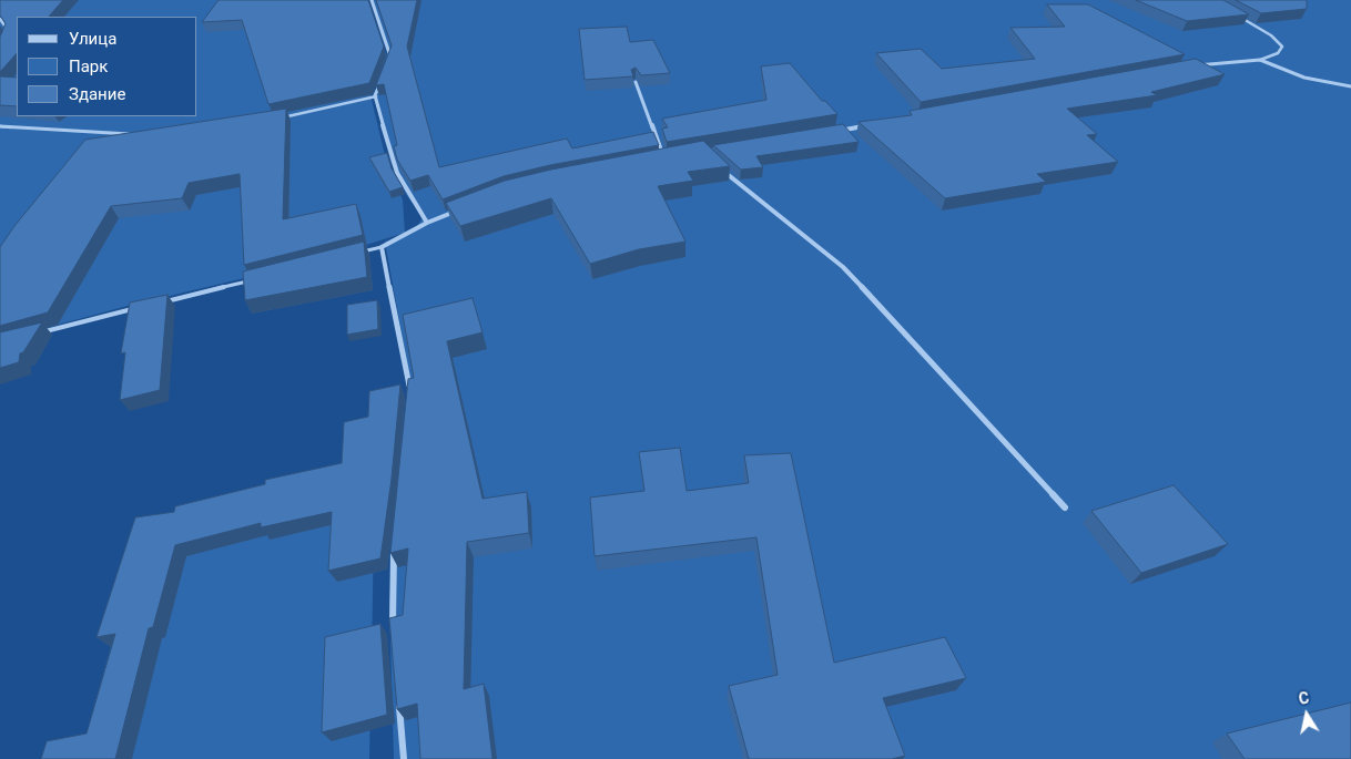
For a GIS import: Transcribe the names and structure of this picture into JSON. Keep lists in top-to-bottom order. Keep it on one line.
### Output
{"legend":["Улица","Парк","Здание"],"north":"top"}
